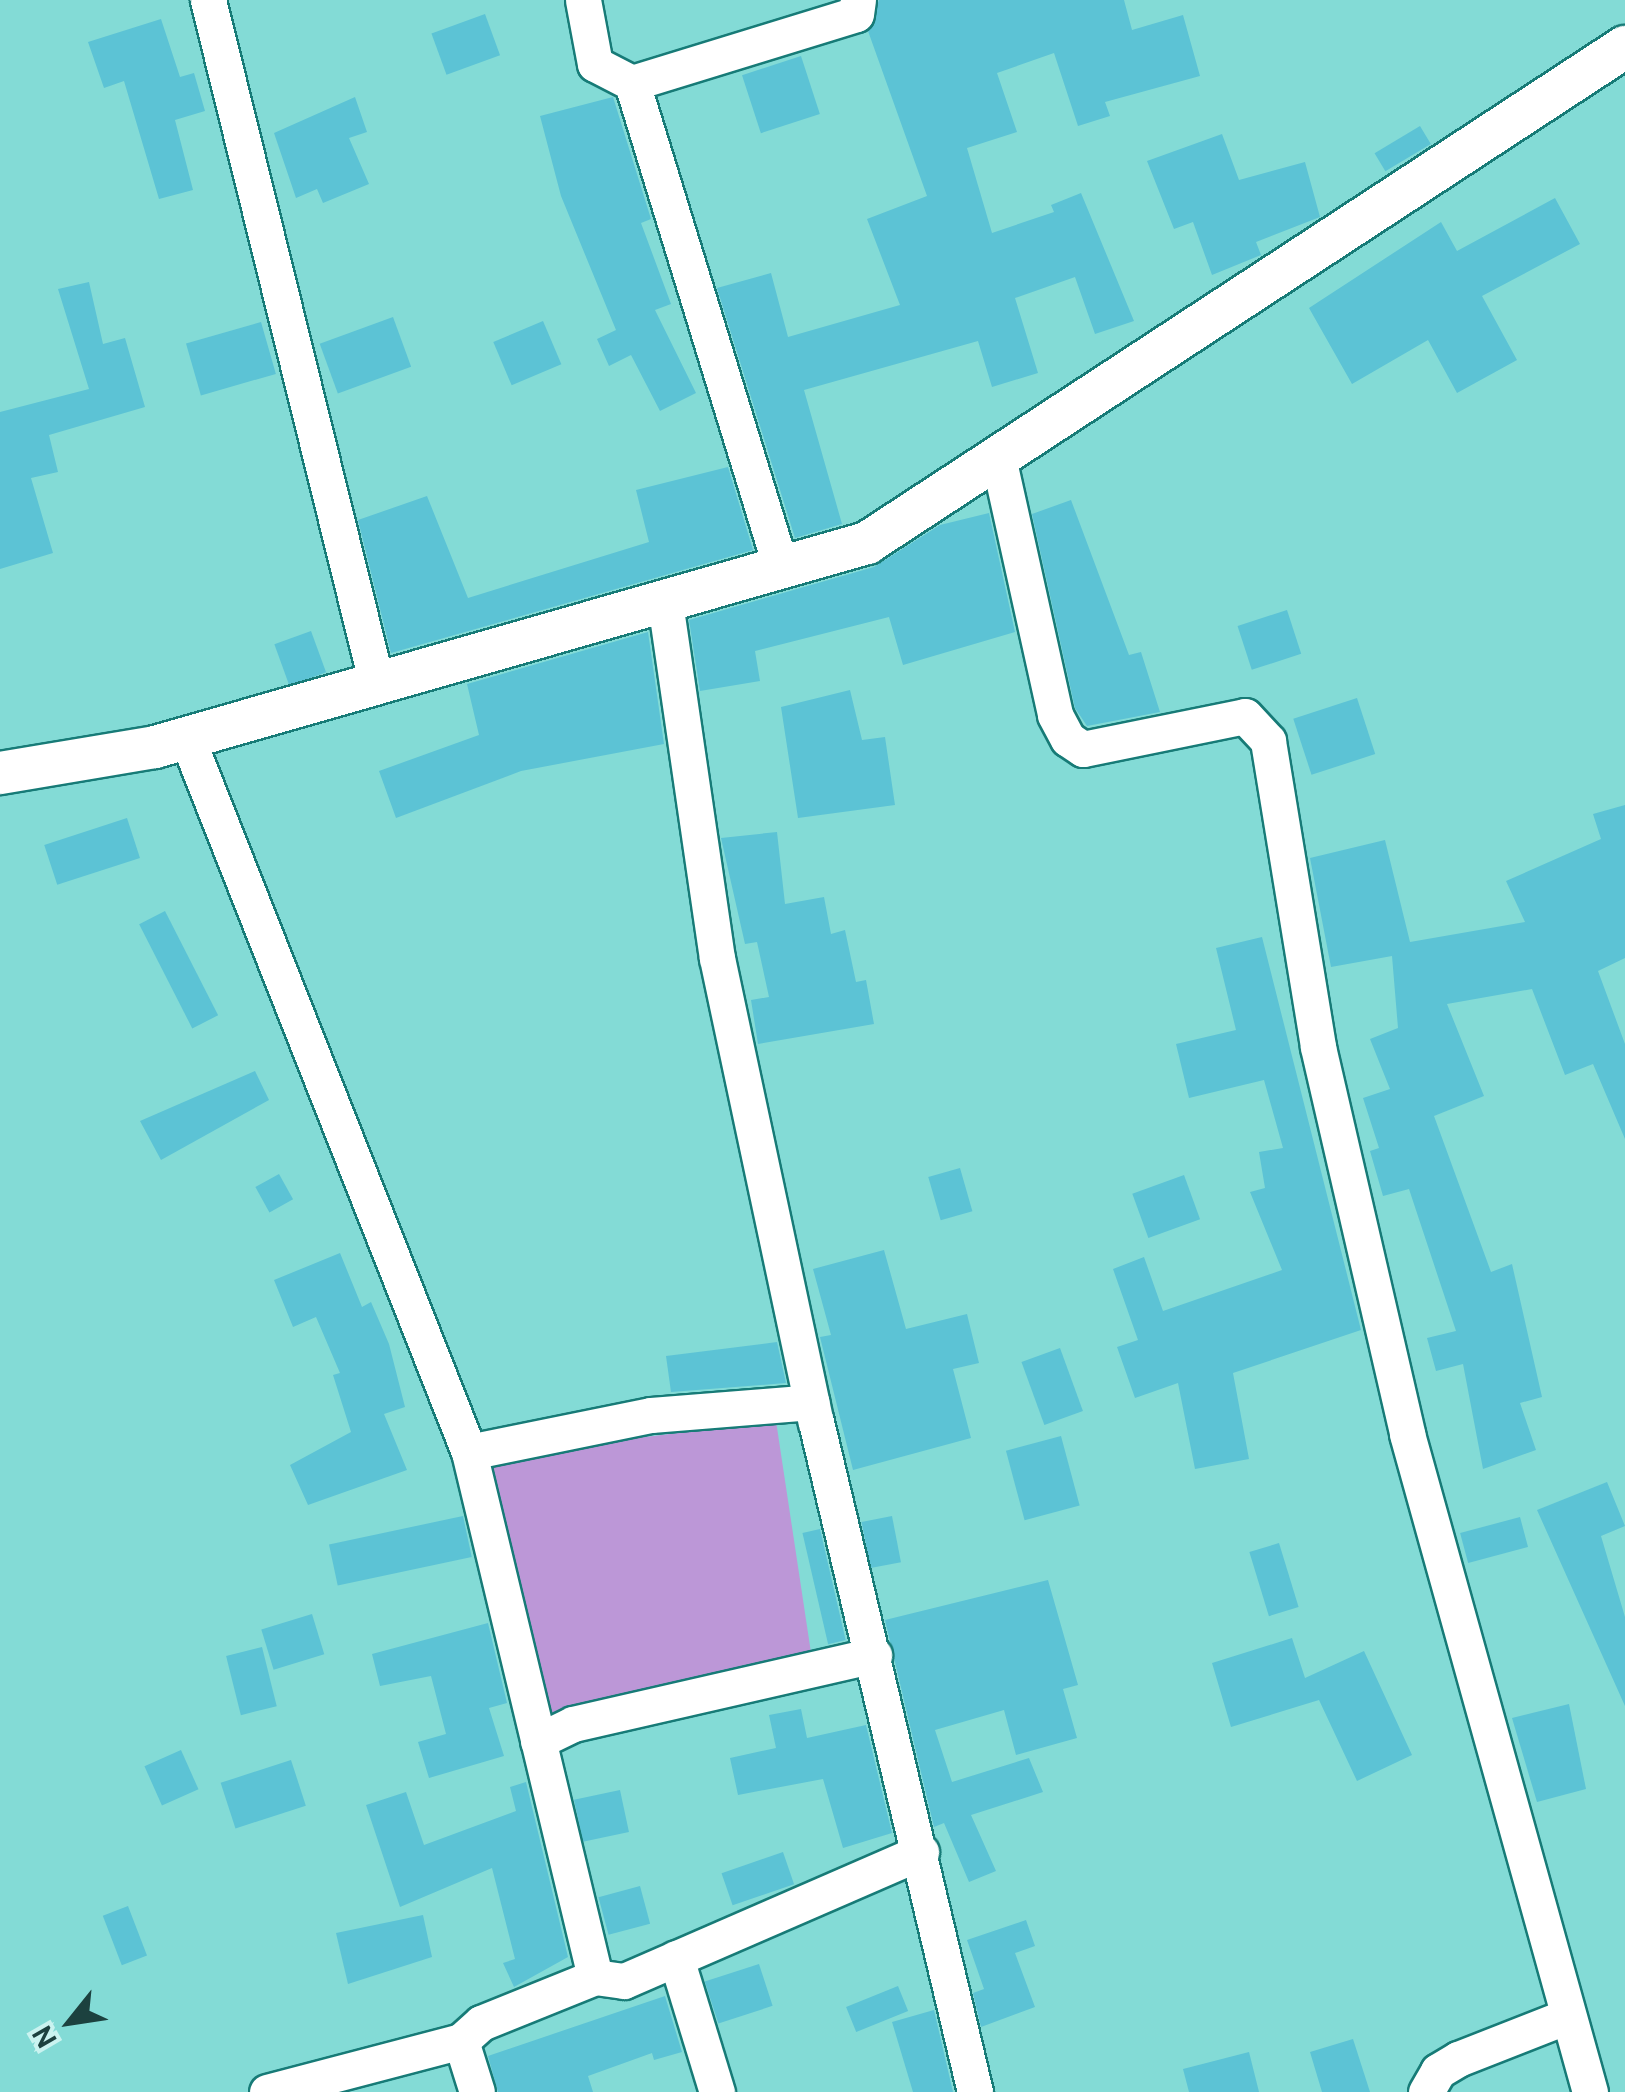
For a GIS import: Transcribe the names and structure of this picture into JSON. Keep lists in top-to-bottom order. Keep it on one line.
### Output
{"north":"bottom left"}
